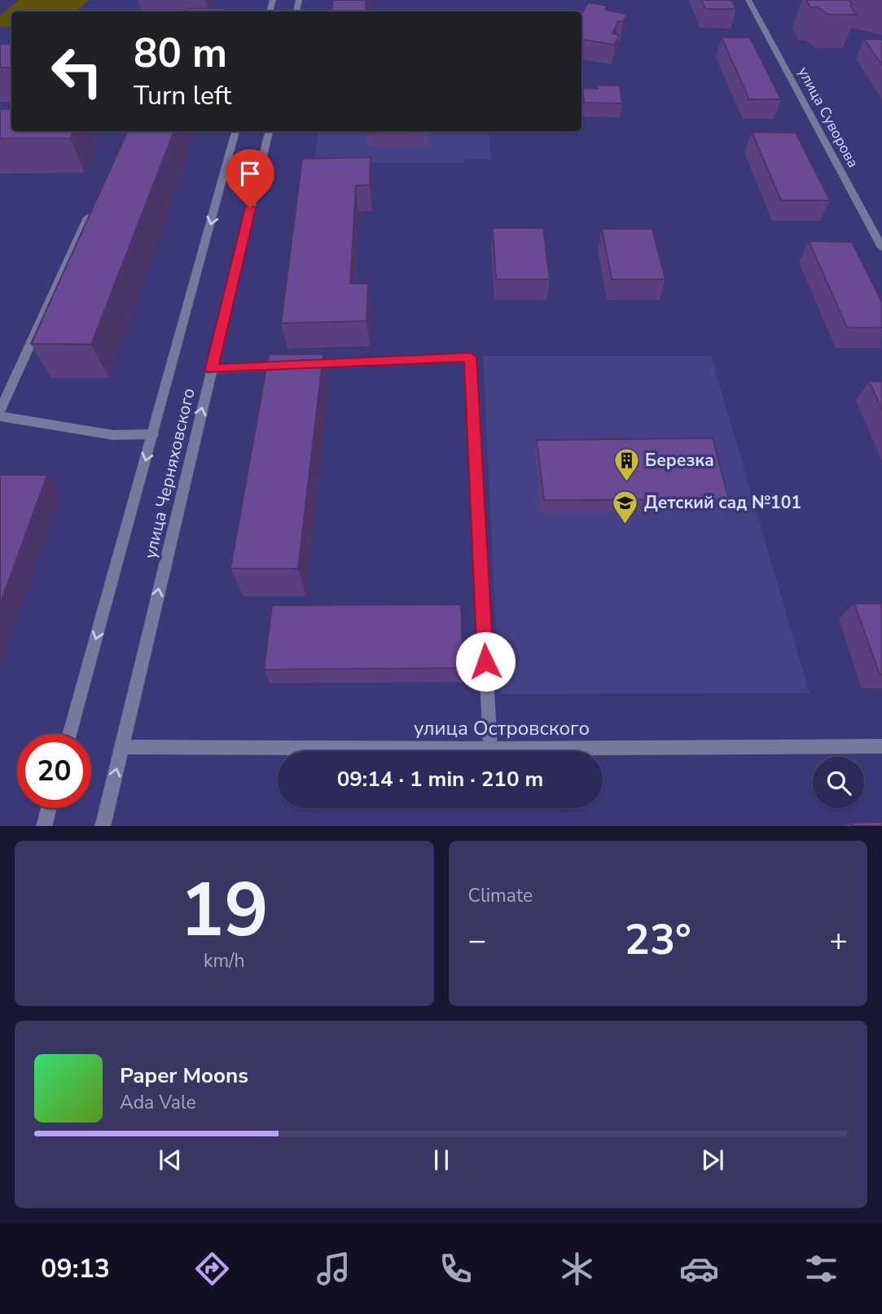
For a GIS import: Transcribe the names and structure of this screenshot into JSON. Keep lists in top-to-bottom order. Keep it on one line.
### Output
{"streets":{"street":["улица Суворова","улица Черняховского","улица Островского"]},"crossings":[["улица Черняховского","улица Островского"]],"places":{"building":["Березка"],"school or university":["Детский сад №101"]},"page":{"turn":["80 m","Turn left"],"limit":"20","trip":"09:14 · 1 min · 210 m","tile":[["19","km/h"],"Climate"],"heat":["−","23°","+"],"song":["Paper Moons","Ada Vale"],"tabs":"09:13"}}
